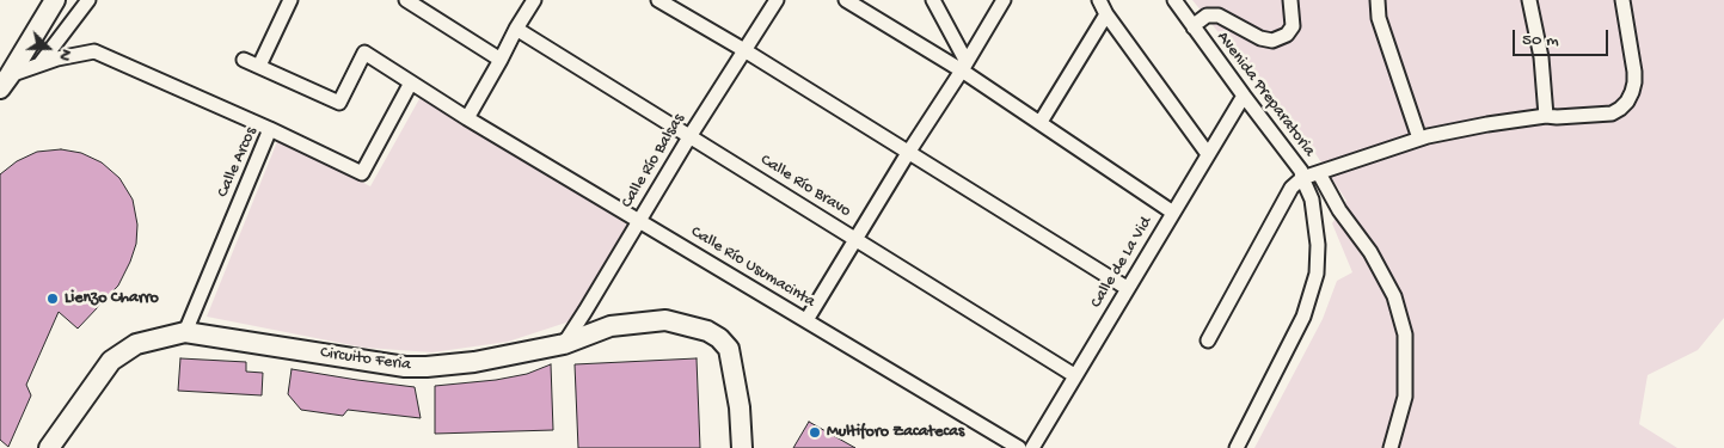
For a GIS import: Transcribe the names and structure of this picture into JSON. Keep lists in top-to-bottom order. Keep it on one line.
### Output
{"streets":{"street":["Avenida Preparatoria","Calle Río Balsas","Calle Arcos","Calle Río Bravo","Calle de La Vid","Calle Río Usumacinta","Circuito Feria"]},"crossings":[["Avenida Preparatoria","Calle de La Vid"],["Calle Río Balsas","Calle Río Bravo"],["Calle Río Balsas","Calle Río Usumacinta"],["Calle Río Balsas","Circuito Feria"],["Calle Arcos","Calle Río Usumacinta"],["Calle Arcos","Circuito Feria"],["Calle Río Bravo","Calle de La Vid"]],"places":["Lienzo Charro","Multiforo Zacatecas"],"scale_bar":"50 m","north":"right"}
